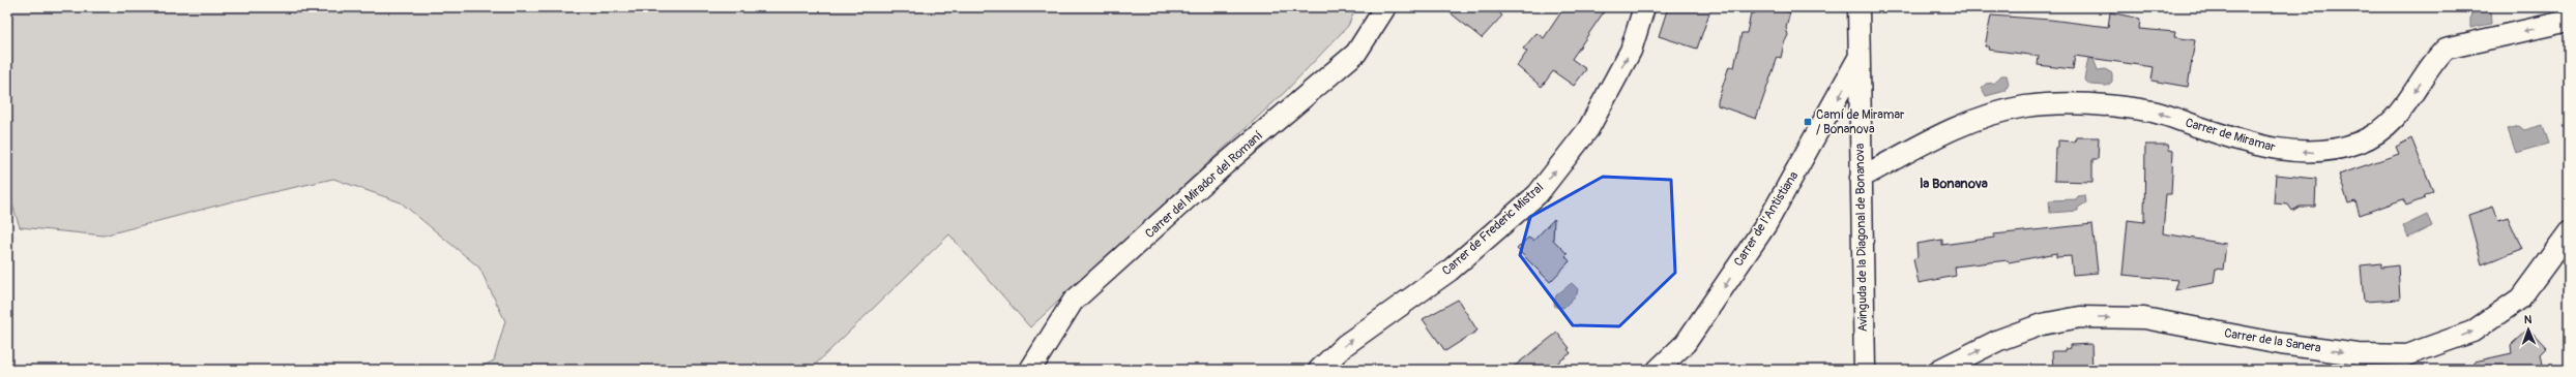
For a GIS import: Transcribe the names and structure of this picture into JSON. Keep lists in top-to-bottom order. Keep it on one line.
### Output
{"streets":{"street":["Carrer de Miramar","Carrer del Mirador del Romaní","Carrer de l'Antistiana","Carrer de Frederic Mistral","Avinguda de la Diagonal de Bonanova","Carrer de la Sanera"]},"crossings":[["Carrer de Miramar","Avinguda de la Diagonal de Bonanova"],["Carrer de l'Antistiana","Avinguda de la Diagonal de Bonanova"]],"one_way":["Carrer de Miramar","Carrer de l'Antistiana","Carrer de Frederic Mistral","Carrer de la Sanera"],"districts":["la Bonanova"],"places":{"transit":["Camí de Miramar / Bonanova"]},"north":"top"}
